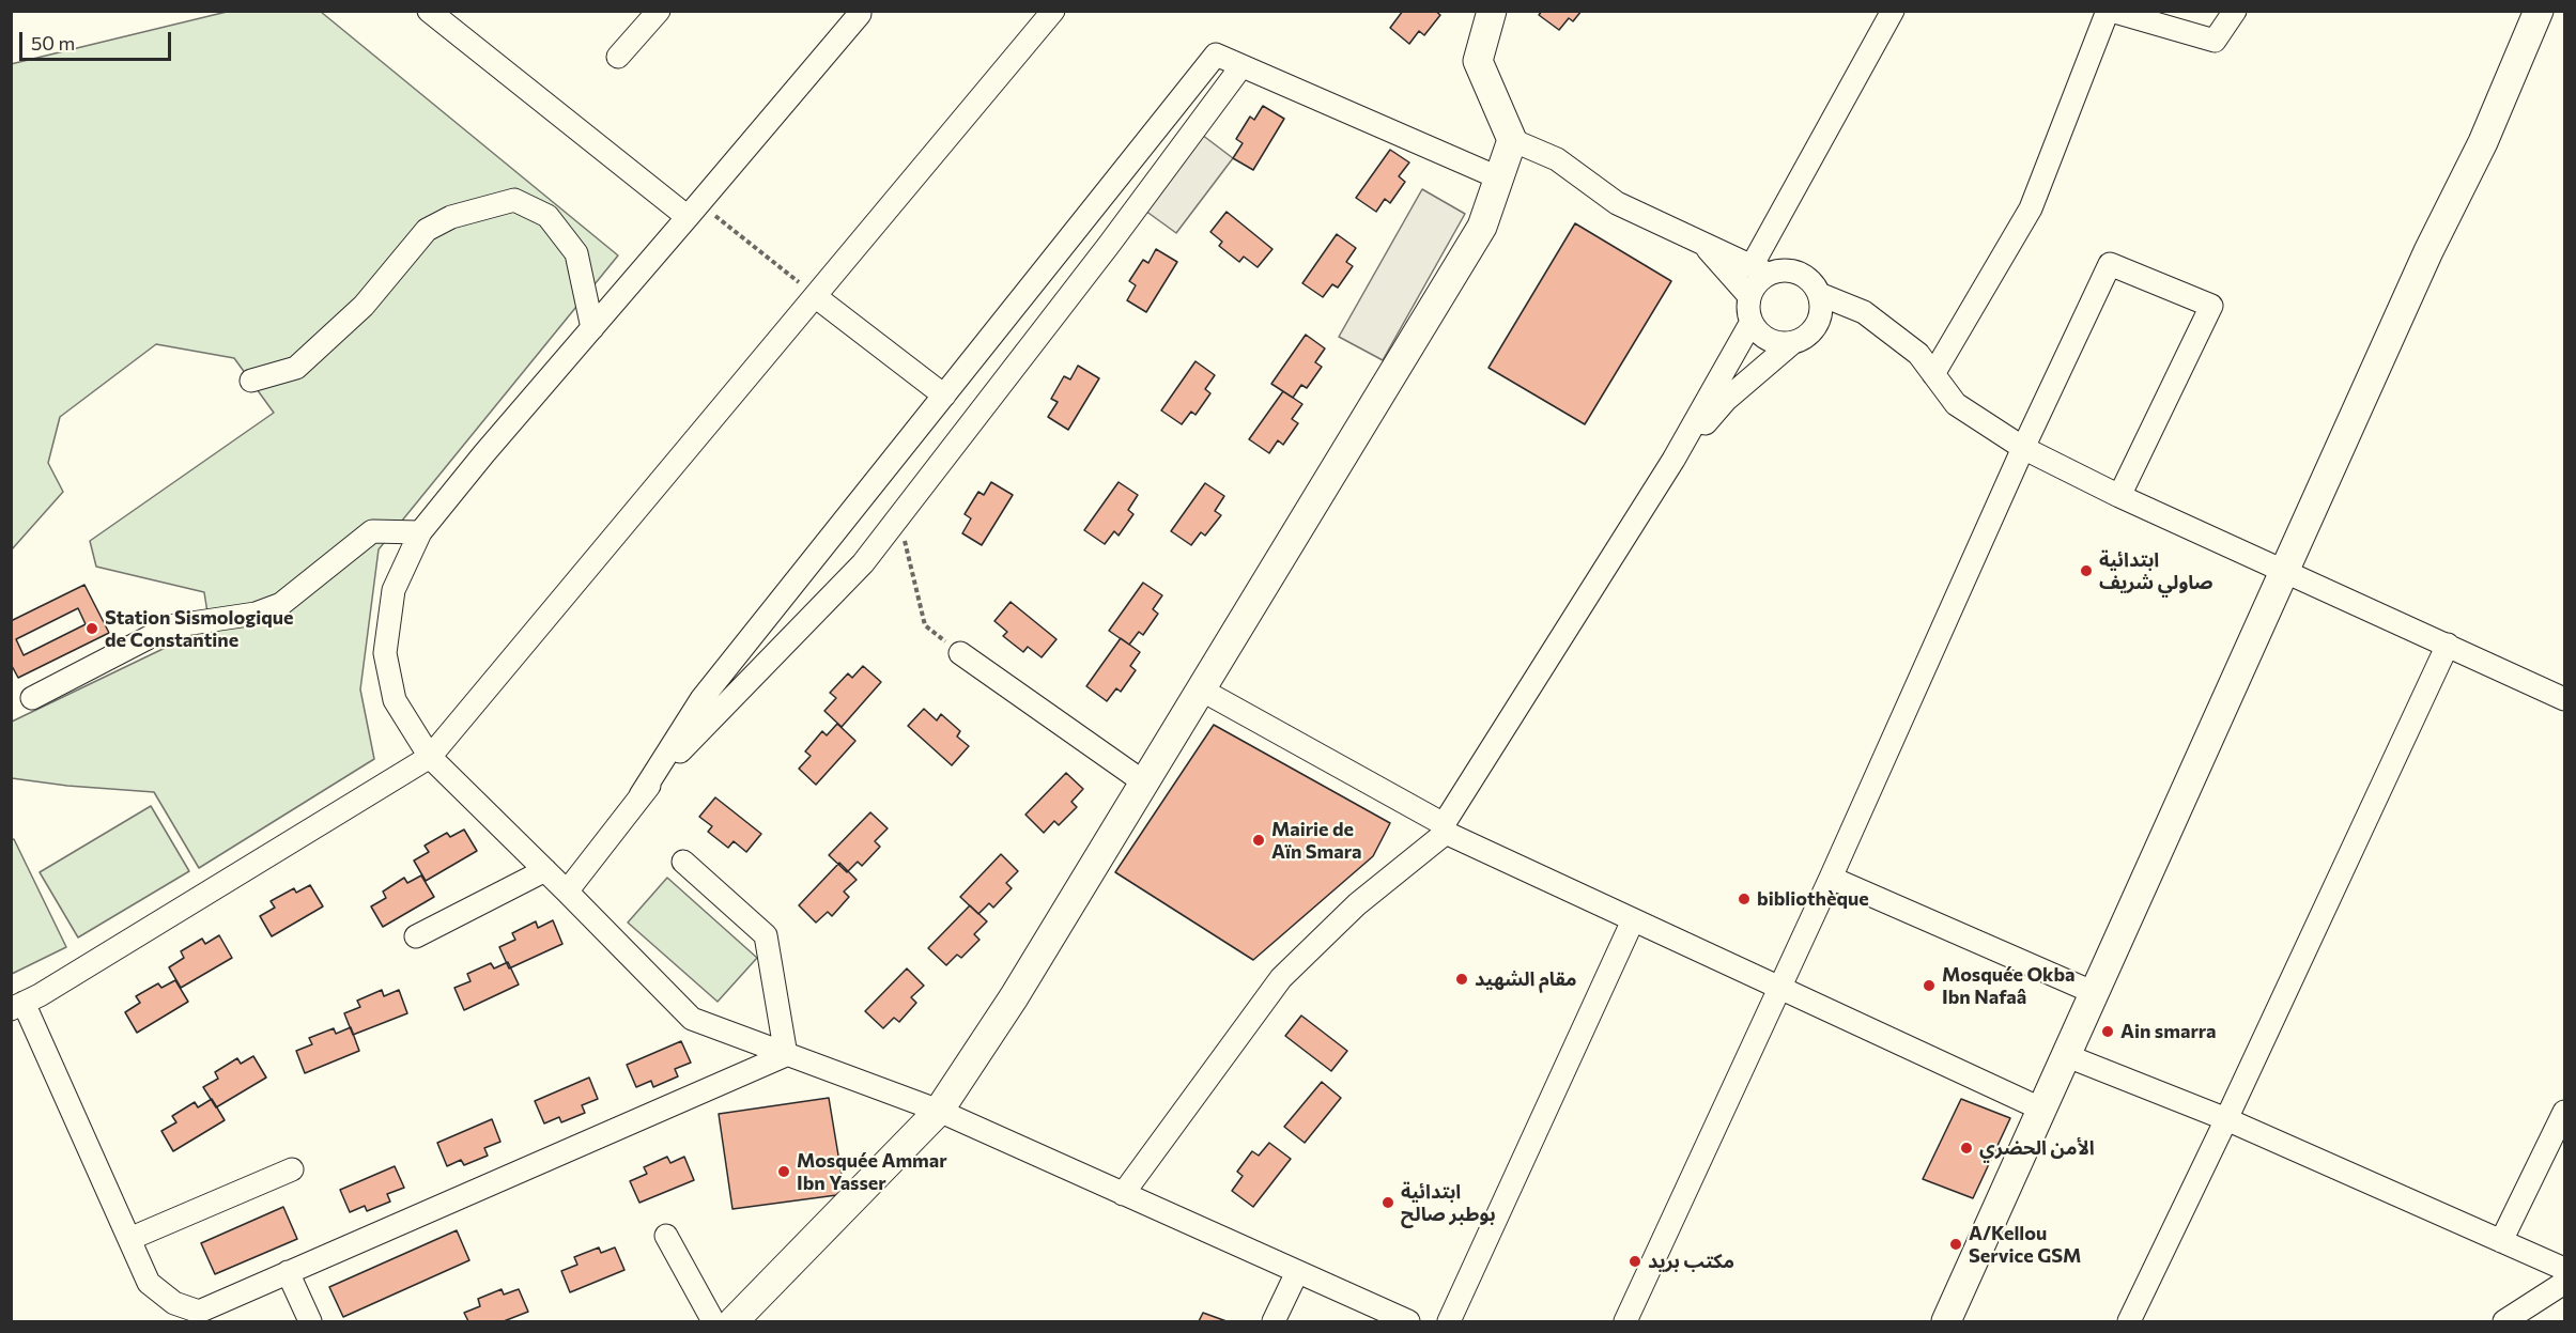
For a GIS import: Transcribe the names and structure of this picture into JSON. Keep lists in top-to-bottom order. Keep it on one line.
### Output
{"places":["ابتدائية صاولي شريف","Station Sismologique de Constantine","Mairie de Aïn Smara","bibliothèque","مقام الشهيد","Mosquée Okba Ibn Nafaâ","Ain smarra","الأمن الحضري","Mosquée Ammar Ibn Yasser","ابتدائية بوطبر صالح","A/Kellou Service GSM","مكتب بريد"],"scale_bar":"50 m"}
